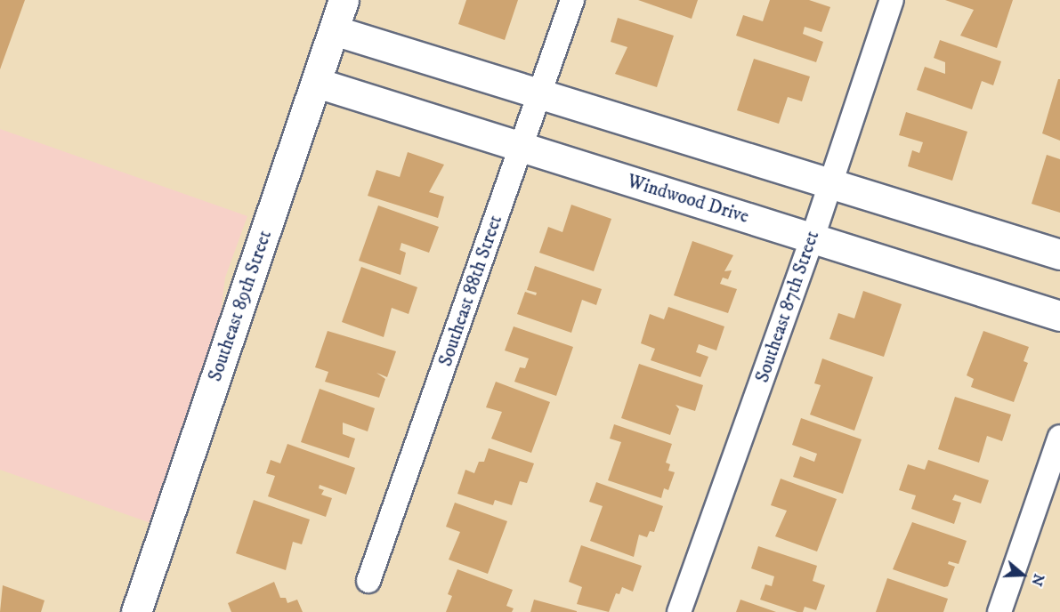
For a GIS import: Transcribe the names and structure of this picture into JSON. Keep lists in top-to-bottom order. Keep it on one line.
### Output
{"streets":{"street":["Windwood Drive","Southeast 88th Street","Southeast 89th Street","Southeast 87th Street"]},"crossings":[["Windwood Drive","Southeast 88th Street"],["Windwood Drive","Southeast 89th Street"],["Windwood Drive","Southeast 87th Street"]],"north":"right"}
